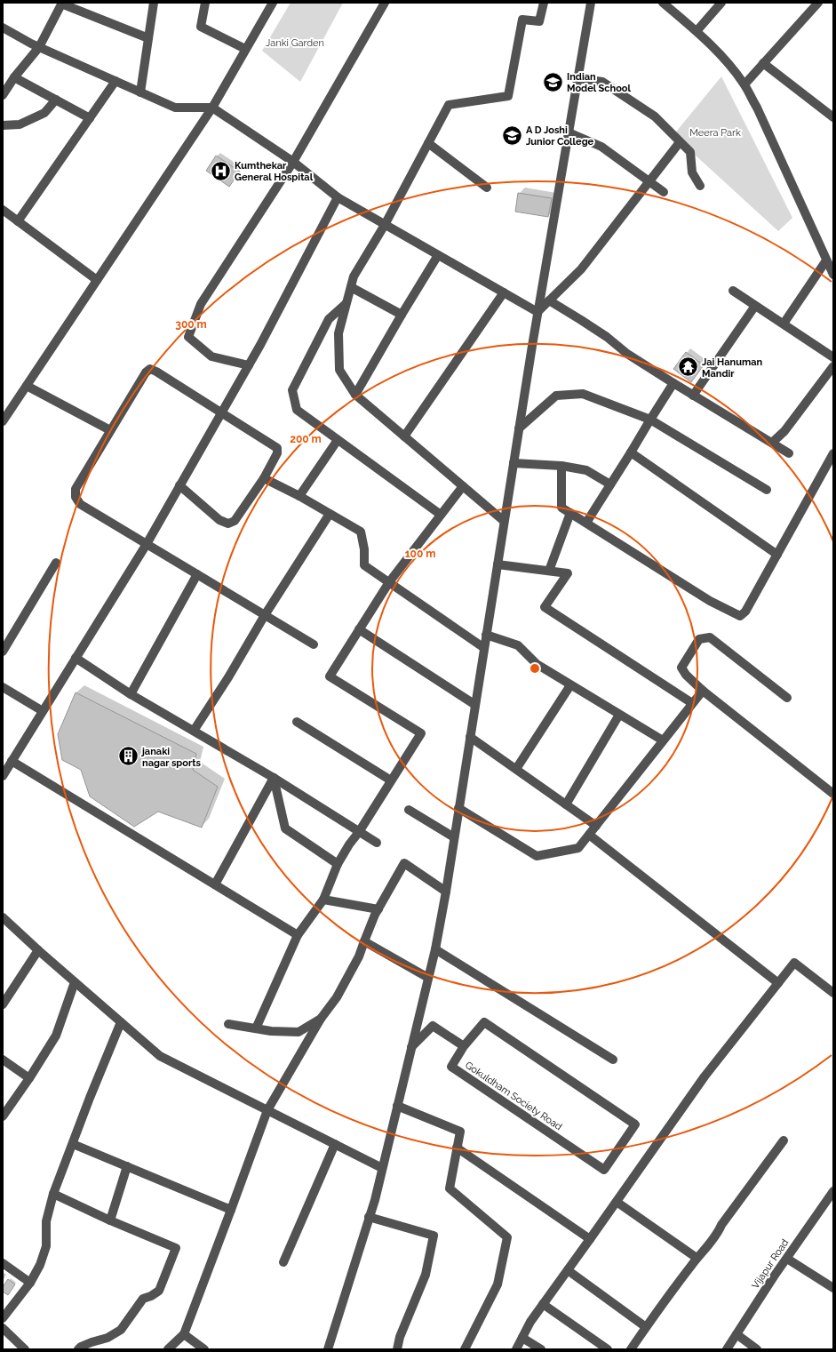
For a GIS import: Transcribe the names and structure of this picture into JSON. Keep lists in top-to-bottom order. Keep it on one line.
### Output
{"streets":{"street":["Gokuldham Society Road","Vijapur Road"]},"parks":["Janki Garden","Meera Park"],"places":{"school or university":["Indian Model School","A D Joshi Junior College"],"hospital":["Kumthekar General Hospital"],"temple":["Jai Hanuman Mandir"],"building":["janaki nagar sports"]},"rings":["300 m","200 m","100 m"]}
